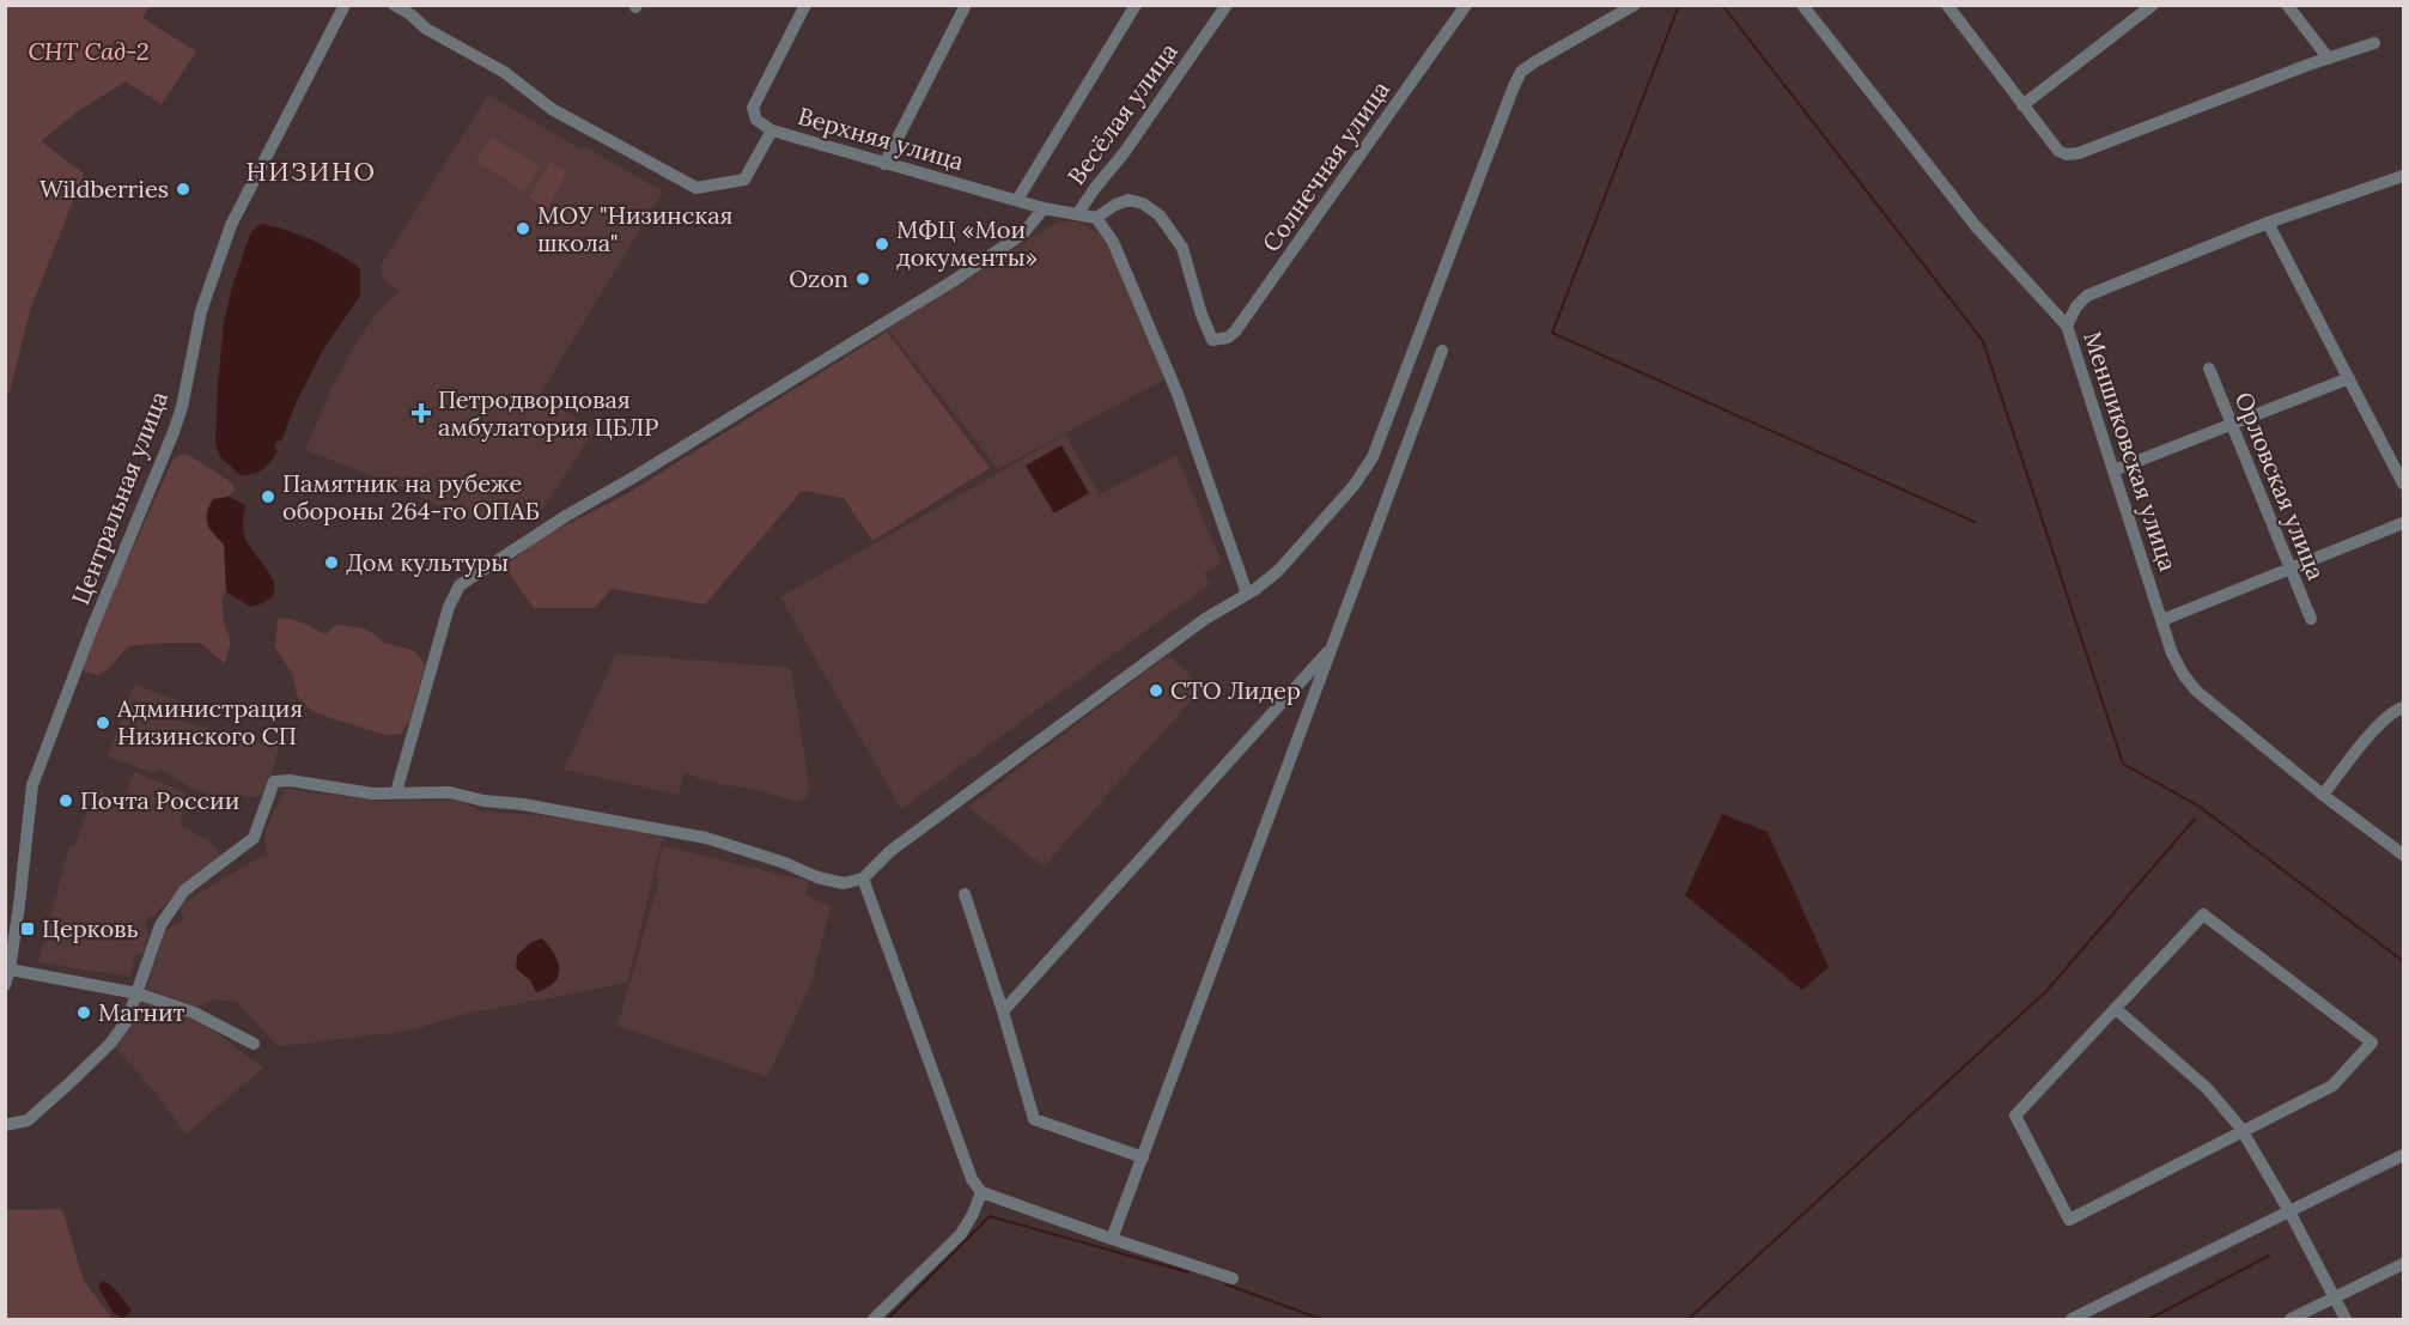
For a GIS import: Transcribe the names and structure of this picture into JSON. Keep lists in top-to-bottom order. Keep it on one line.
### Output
{"streets":{"street":["Весёлая улица","Верхняя улица","Солнечная улица","Меншиковская улица","Орловская улица","Центральная улица"]},"crossings":[["Весёлая улица","Верхняя улица"],["Верхняя улица","Солнечная улица"]],"districts":["НИЗИНО"],"parks":["СНТ Сад-2"],"places":{"other":["Wildberries","МОУ \"Низинская школа\"","МФЦ «Мои документы»","Ozon","Памятник на рубеже обороны 264-го ОПАБ","Дом культуры","СТО Лидер","Администрация Низинского СП","Почта России","Магнит"],"health":["Петродворцовая амбулатория ЦБЛР"],"transit":["Церковь"]}}
